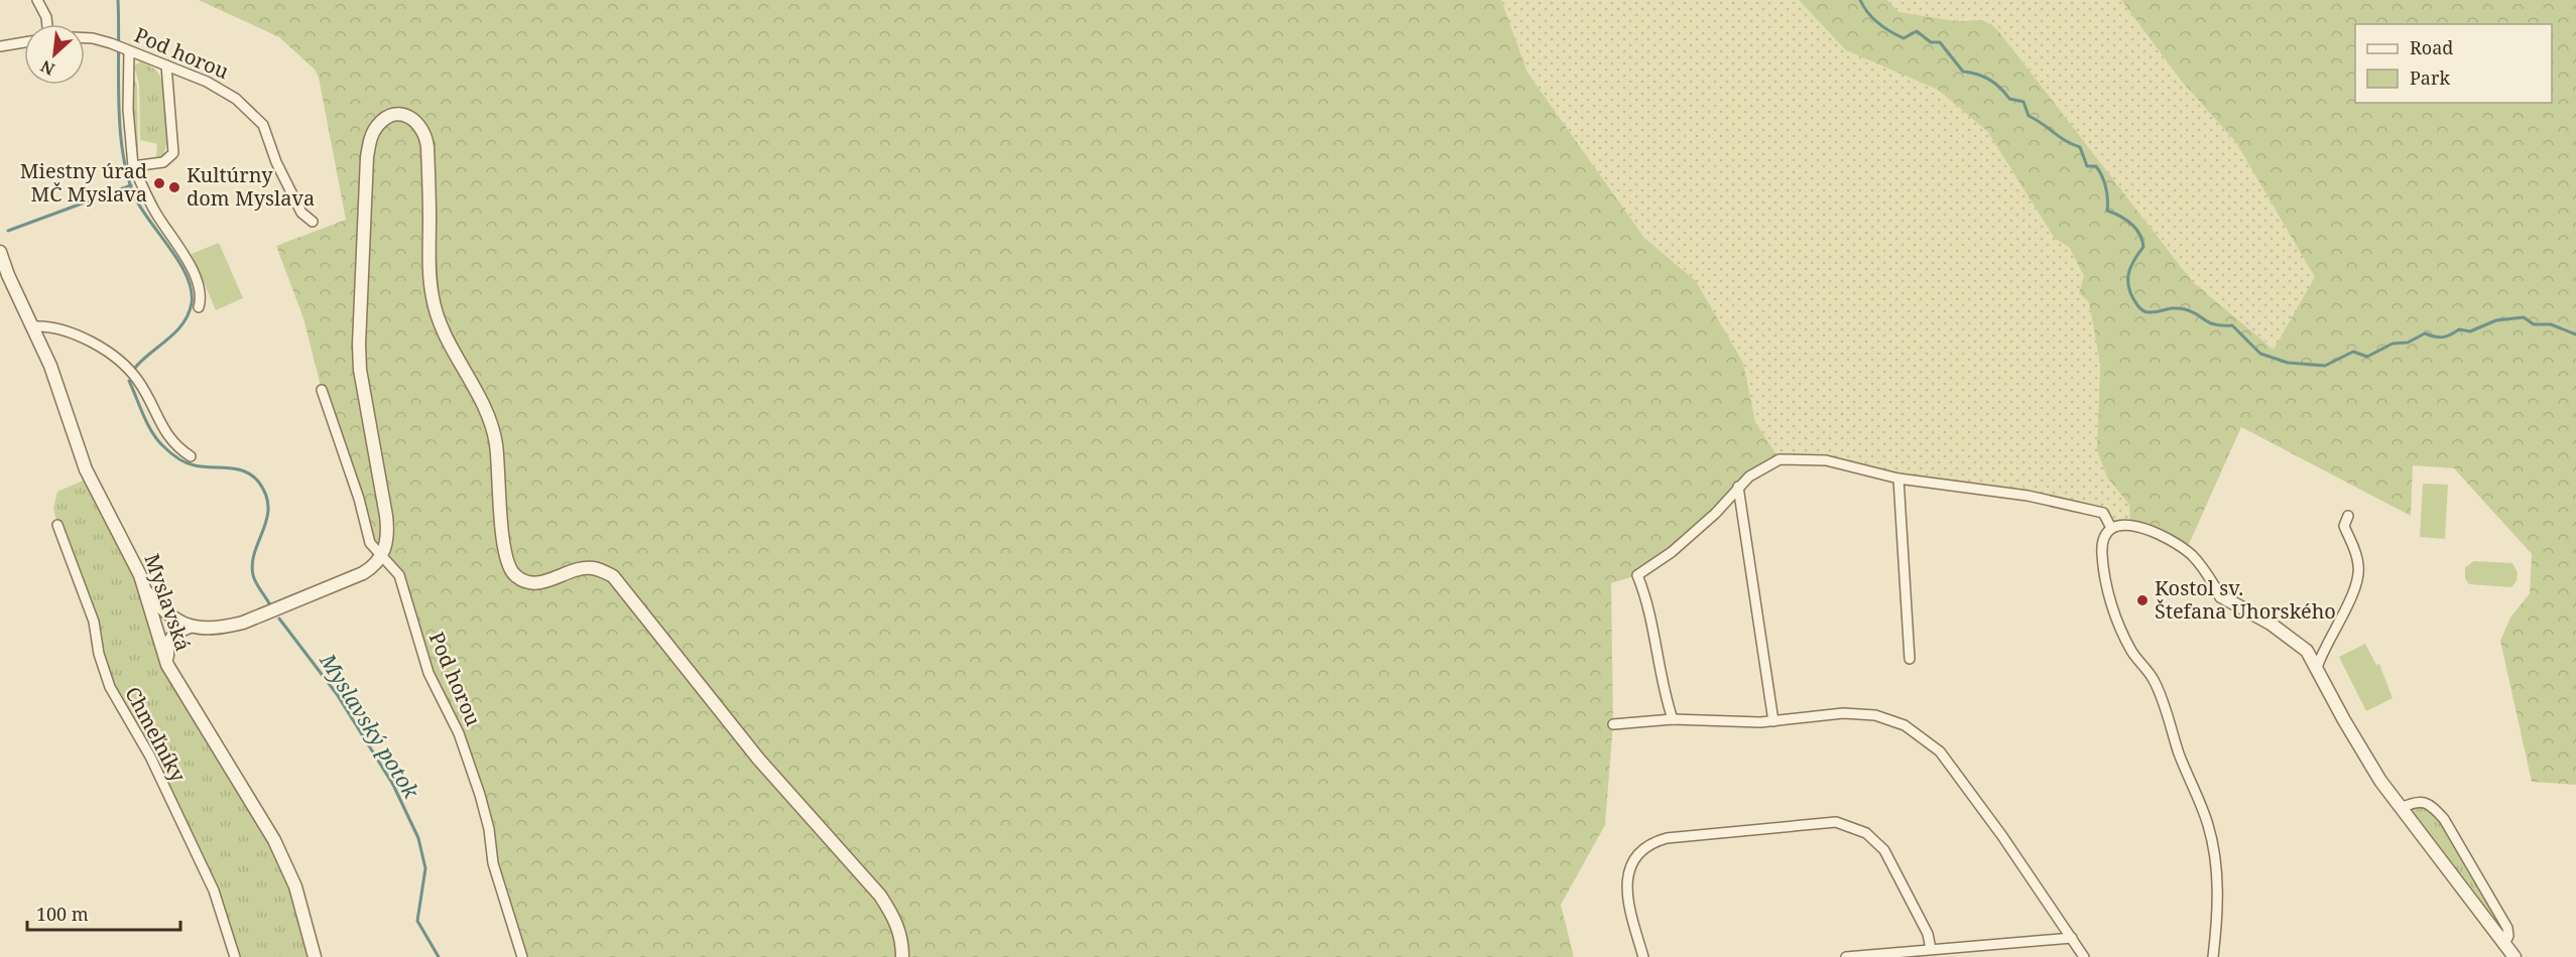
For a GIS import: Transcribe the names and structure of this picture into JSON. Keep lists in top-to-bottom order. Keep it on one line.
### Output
{"streets":{"street":["Pod horou","Myslavská","Chmeľníky"]},"water":["Myslavský potok"],"places":["Miestny úrad MČ Myslava","Kultúrny dom Myslava","Kostol sv. Štefana Uhorského"],"legend":["Road","Park"],"scale_bar":"100 m","north":"bottom left"}
